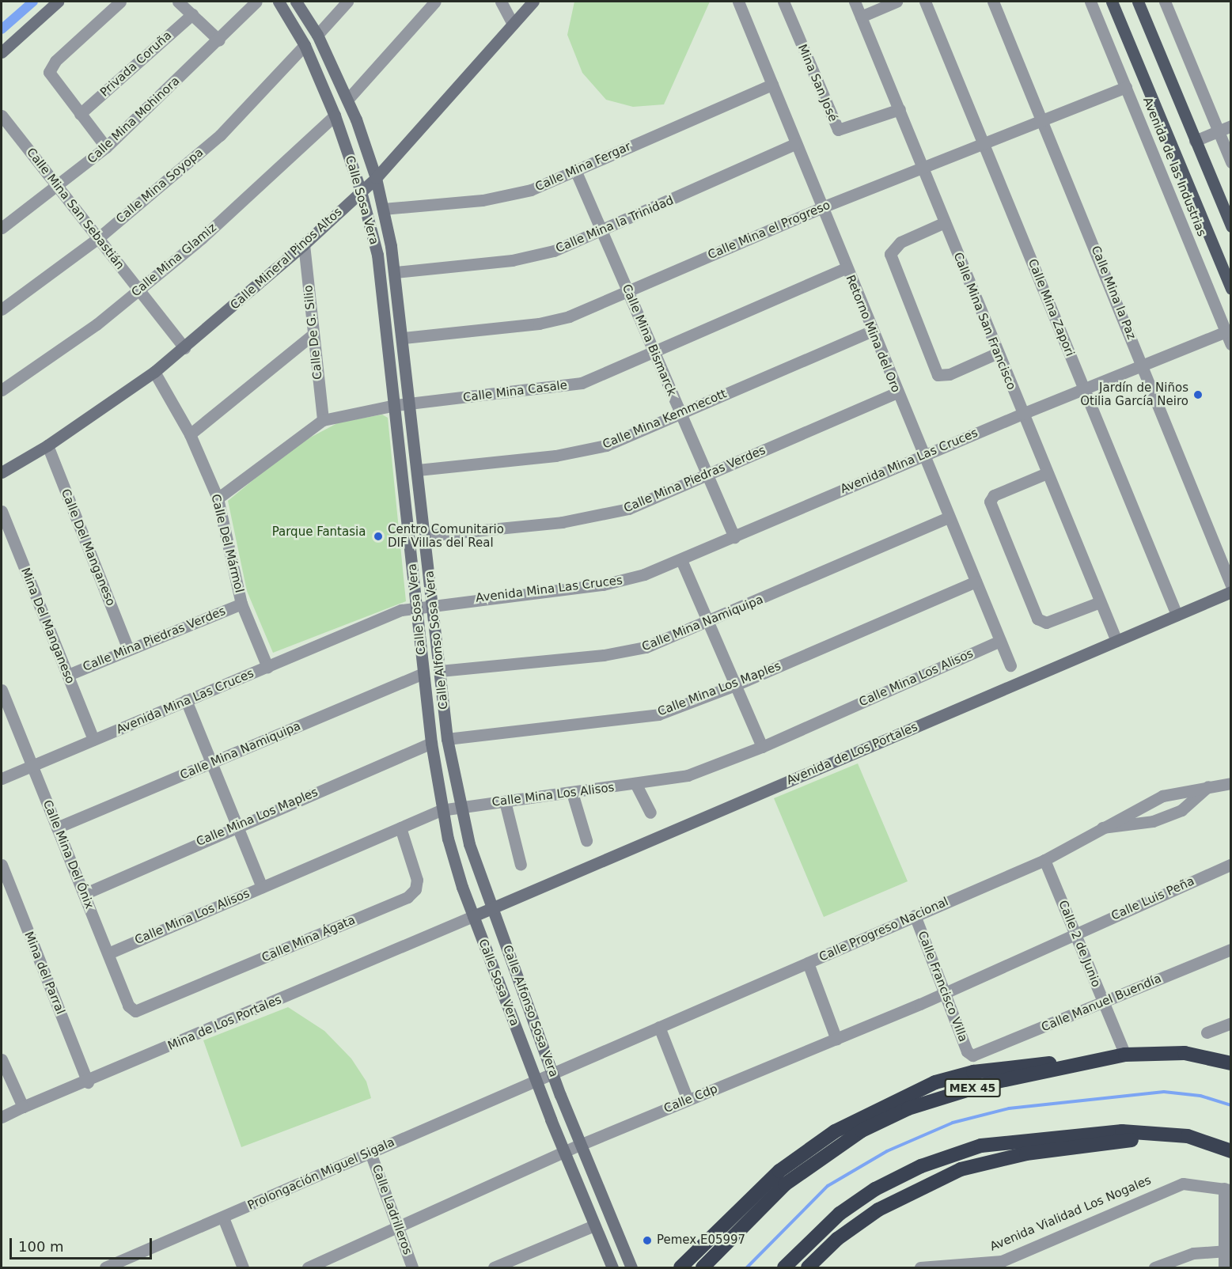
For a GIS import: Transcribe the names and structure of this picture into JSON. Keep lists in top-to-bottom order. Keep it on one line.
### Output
{"streets":{"highway":["MEX 45"],"main road":["Avenida de las Industrias","Calle Sosa Vera","Calle Mineral Pinos Altos","Calle Alfonso Sosa Vera","Avenida de Los Portales"],"street":["Privada Coruña","Mina San José","Calle Mina Mohinora","Calle Mina Fergar","Calle Mina Soyopa","Calle Mina San Sebastián","Calle Mina la Trinidad","Calle Mina el Progreso","Calle Mina Glamiz","Calle Mina la Paz","Calle Mina Zapori","Calle Mina San Francisco","Calle De G. Silio","Retorno Mina del Oro","Calle Mina Bismarck","Calle Mina Casale","Calle Mina Kemmecott","Avenida Mina Las Cruces","Calle Mina Piedras Verdes","Calle Del Mármol","Calle Del Manganeso","Calle Mina Namiquipa","Mina Del Manganeso","Calle Mina Los Alisos","Calle Mina Los Maples","Calle Mina Del Ónix","Calle Luis Peña","Calle Progreso Nacional","Calle Mina Ágata","Calle 2 de Junio","Mina del Parral","Calle Francisco Villa","Calle Manuel Buendía","Mina de Los Portales","Calle Cdp","Prolongación Miguel Sigala","Calle Ladrilleros","Avenida Vialidad Los Nogales"]},"crossings":[["Mina San José","Calle Mina San Francisco"],["Calle Mina Mohinora","Calle Mina San Sebastián"],["Calle Mina Fergar","Retorno Mina del Oro"],["Calle Mina Fergar","Calle Mina Bismarck"],["Calle Mina Fergar","Calle Alfonso Sosa Vera"],["Avenida de las Industrias","Calle Mina el Progreso"],["Avenida de las Industrias","Avenida Mina Las Cruces"],["Calle Mina Soyopa","Calle Sosa Vera"],["Calle Mina Soyopa","Calle Mina San Sebastián"],["Calle Sosa Vera","Calle Mineral Pinos Altos"],["Calle Sosa Vera","Calle Mina Glamiz"],["Calle Sosa Vera","Calle Mina Casale"],["Calle Sosa Vera","Avenida Mina Las Cruces"],["Calle Sosa Vera","Calle Mina Namiquipa"],["Calle Sosa Vera","Calle Alfonso Sosa Vera"],["Calle Sosa Vera","Calle Mina Los Alisos"],["Calle Sosa Vera","Calle Mina Los Maples"],["Calle Sosa Vera","Avenida de Los Portales"],["Calle Sosa Vera","Calle Progreso Nacional"],["Calle Sosa Vera","Mina de Los Portales"],["Calle Sosa Vera","Prolongación Miguel Sigala"],["Calle Mina San Sebastián","Calle Mineral Pinos Altos"],["Calle Mina San Sebastián","Calle Mina Glamiz"],["Calle Mina la Trinidad","Retorno Mina del Oro"],["Calle Mina la Trinidad","Calle Mina Bismarck"],["Calle Mina la Trinidad","Calle Alfonso Sosa Vera"],["Calle Mina el Progreso","Calle Mina la Paz"],["Calle Mina el Progreso","Calle Mina Zapori"],["Calle Mina el Progreso","Calle Mina San Francisco"],["Calle Mina el Progreso","Retorno Mina del Oro"],["Calle Mina el Progreso","Calle Mina Bismarck"],["Calle Mina el Progreso","Calle Alfonso Sosa Vera"],["Calle Mineral Pinos Altos","Calle De G. Silio"],["Calle Mineral Pinos Altos","Calle Del Mármol"],["Calle Mineral Pinos Altos","Calle Del Manganeso"],["Calle Mineral Pinos Altos","Calle Alfonso Sosa Vera"],["Calle Mina la Paz","Avenida Mina Las Cruces"],["Calle Mina Zapori","Avenida Mina Las Cruces"],["Calle Mina Zapori","Avenida de Los Portales"],["Calle Mina San Francisco","Avenida Mina Las Cruces"],["Calle Mina San Francisco","Avenida de Los Portales"],["Calle De G. Silio","Calle Mina Casale"],["Retorno Mina del Oro","Calle Mina Casale"],["Retorno Mina del Oro","Calle Mina Kemmecott"],["Retorno Mina del Oro","Avenida Mina Las Cruces"],["Retorno Mina del Oro","Calle Mina Piedras Verdes"],["Retorno Mina del Oro","Calle Mina Namiquipa"],["Retorno Mina del Oro","Calle Mina Los Alisos"],["Retorno Mina del Oro","Calle Mina Los Maples"],["Calle Mina Bismarck","Calle Mina Casale"],["Calle Mina Bismarck","Calle Mina Kemmecott"],["Calle Mina Bismarck","Avenida Mina Las Cruces"],["Calle Mina Bismarck","Calle Mina Piedras Verdes"],["Calle Mina Casale","Calle Del Mármol"],["Calle Mina Casale","Calle Alfonso Sosa Vera"],["Calle Mina Kemmecott","Calle Alfonso Sosa Vera"],["Avenida Mina Las Cruces","Calle Del Mármol"],["Avenida Mina Las Cruces","Mina Del Manganeso"],["Avenida Mina Las Cruces","Calle Alfonso Sosa Vera"],["Avenida Mina Las Cruces","Calle Mina Del Ónix"],["Calle Mina Piedras Verdes","Calle Del Mármol"],["Calle Mina Piedras Verdes","Calle Del Manganeso"],["Calle Mina Piedras Verdes","Mina Del Manganeso"],["Calle Mina Piedras Verdes","Calle Alfonso Sosa Vera"],["Calle Mina Namiquipa","Calle Alfonso Sosa Vera"],["Calle Mina Namiquipa","Calle Mina Del Ónix"],["Calle Alfonso Sosa Vera","Calle Mina Los Alisos"],["Calle Alfonso Sosa Vera","Calle Mina Los Maples"],["Calle Alfonso Sosa Vera","Avenida de Los Portales"],["Calle Alfonso Sosa Vera","Calle Progreso Nacional"],["Calle Alfonso Sosa Vera","Calle Cdp"],["Calle Alfonso Sosa Vera","Prolongación Miguel Sigala"],["Calle Mina Los Alisos","Calle Mina Del Ónix"],["Calle Mina Los Alisos","Calle Mina Ágata"],["Calle Mina Los Maples","Calle Mina Del Ónix"],["Avenida de Los Portales","Mina de Los Portales"],["Calle Mina Del Ónix","Calle Mina Ágata"],["Calle Luis Peña","Calle 2 de Junio"],["Calle Luis Peña","Calle Cdp"],["Calle Progreso Nacional","Calle 2 de Junio"],["Calle Progreso Nacional","Calle Francisco Villa"],["Calle Progreso Nacional","Prolongación Miguel Sigala"],["Calle 2 de Junio","Calle Manuel Buendía"],["Calle 2 de Junio","MEX 45"],["Calle 2 de Junio","Calle Cdp"],["Mina del Parral","Mina de Los Portales"],["Calle Francisco Villa","Calle Manuel Buendía"],["Calle Francisco Villa","Calle Cdp"],["Calle Cdp","Calle Ladrilleros"],["Prolongación Miguel Sigala","Calle Ladrilleros"]],"parks":["Parque Fantasia"],"places":["Jardín de Niños Otilia García Neiro","Centro Comunitario DIF Villas del Real","Pemex E05997"],"scale_bar":"100 m"}
